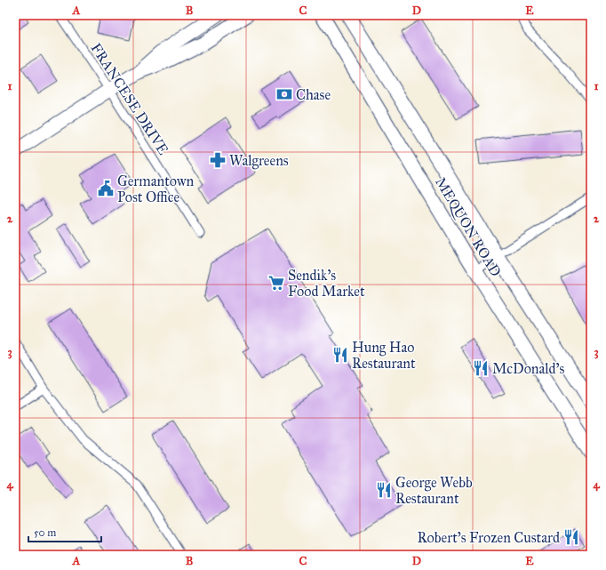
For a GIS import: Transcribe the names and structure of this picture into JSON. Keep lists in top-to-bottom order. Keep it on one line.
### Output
{"streets":{"main road":["MEQUON ROAD"],"street":["FRANCESE DRIVE"]},"places":{"bank":["Chase"],"pharmacy":["Walgreens"],"public building":["Germantown Post Office"],"supermarket":["Sendik's Food Market"],"restaurant":["Hung Hao Restaurant","McDonald's","George Webb Restaurant","Robert's Frozen Custard"]},"scale_bar":"50 m","grid":{"columns":["A","B","C","D","E"],"rows":["1","2","3","4"]}}
